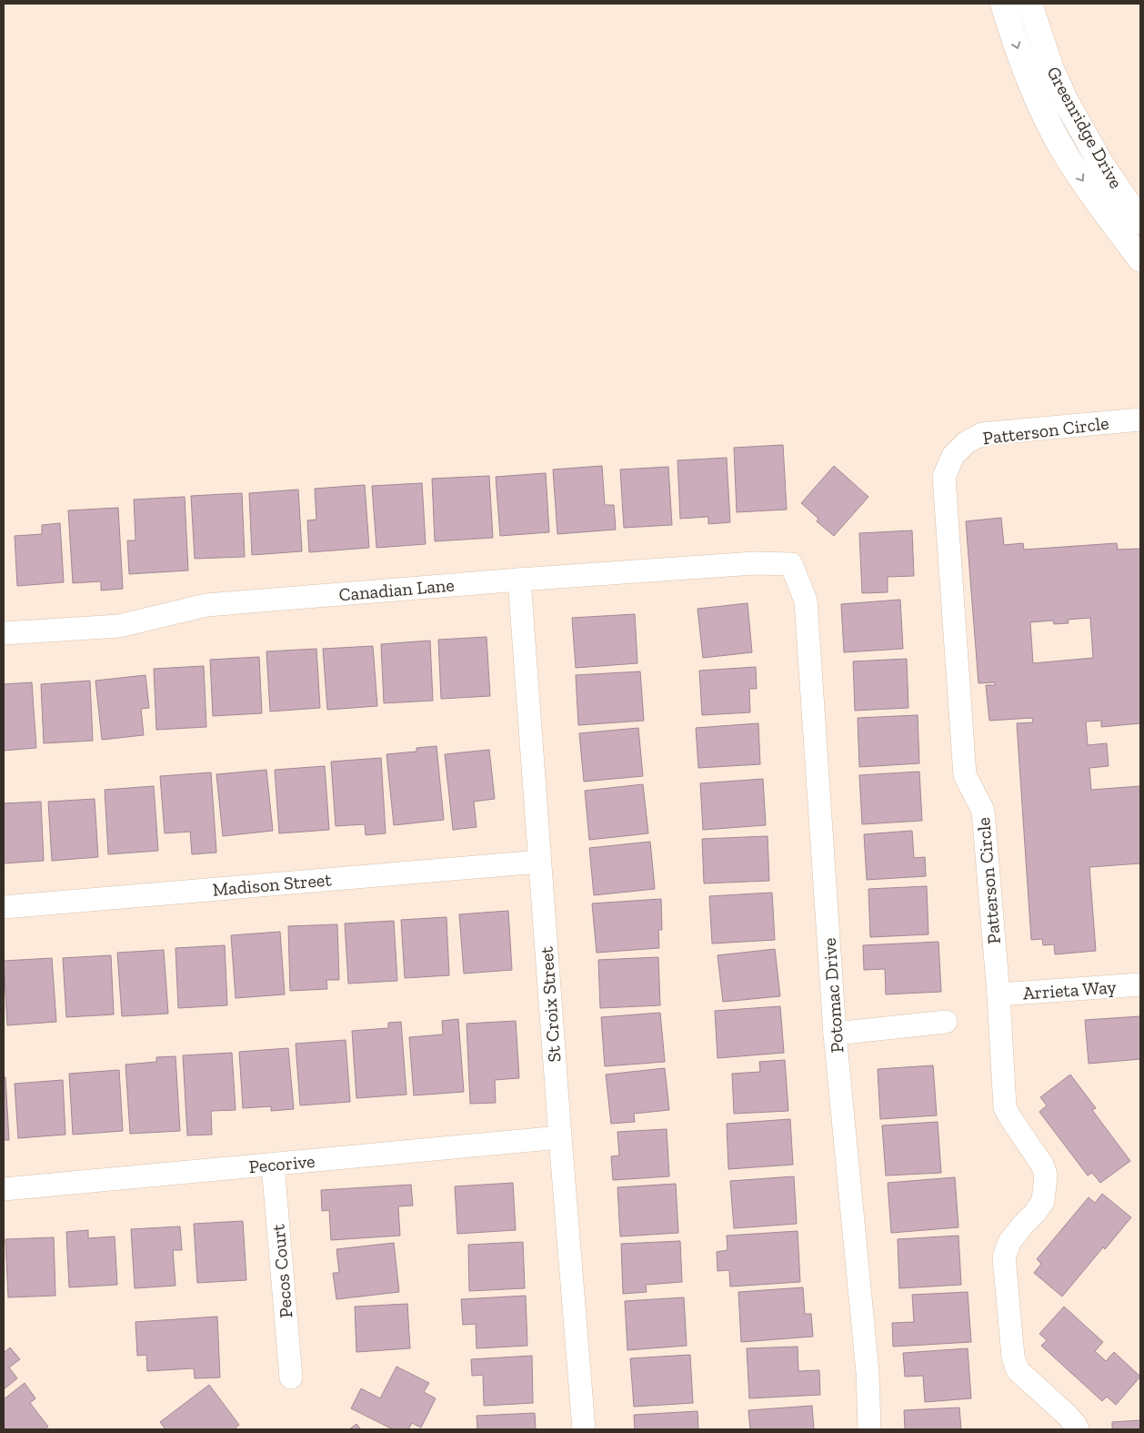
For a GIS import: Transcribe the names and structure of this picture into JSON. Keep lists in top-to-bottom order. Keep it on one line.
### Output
{"streets":{"street":["Greenridge Drive","Patterson Circle","Canadian Lane","Madison Street","Arrieta Way","Potomac Drive","St Croix Street","Pecorive","Pecos Court"]},"crossings":[["Patterson Circle","Arrieta Way"],["Canadian Lane","Potomac Drive"],["Canadian Lane","St Croix Street"],["Madison Street","St Croix Street"],["St Croix Street","Pecorive"],["Pecorive","Pecos Court"]]}
